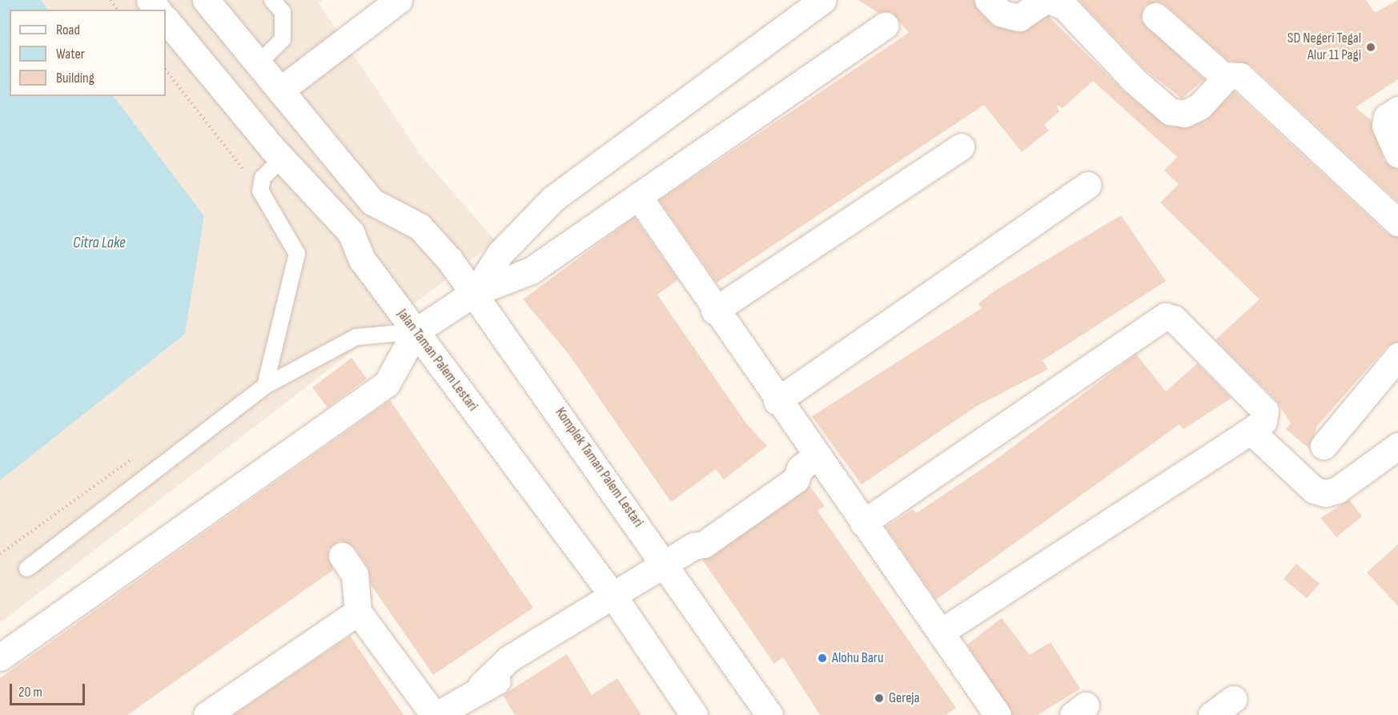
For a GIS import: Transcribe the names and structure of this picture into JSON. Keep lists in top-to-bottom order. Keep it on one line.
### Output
{"streets":{"street":["Jalan Taman Palem Lestari","Komplek Taman Palem Lestari"]},"water":["Citra Lake"],"places":["SD Negeri Tegal Alur 11 Pagi","Alohu Baru","Gereja"],"legend":["Road","Water","Building"],"scale_bar":"20 m"}
